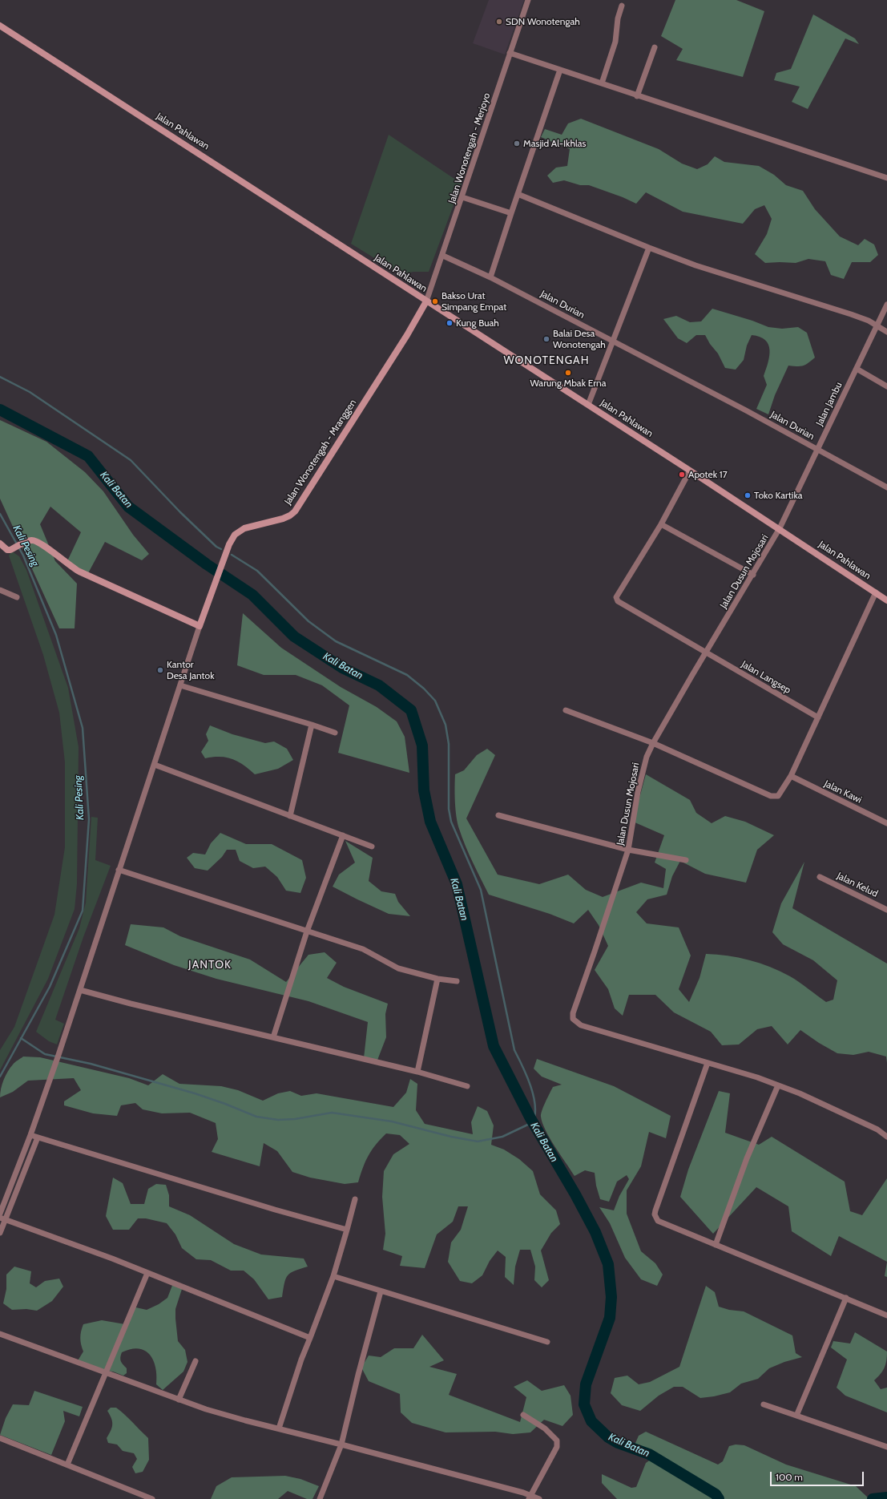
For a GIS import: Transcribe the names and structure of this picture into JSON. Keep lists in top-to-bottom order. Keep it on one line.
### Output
{"streets":{"main road":["Jalan Pahlawan","Jalan Wonotengah - Mranggen"],"street":["Jalan Wonotengah - Merjoyo","Jalan Durian","Jalan Jambu","Jalan Dusun Mojosari","Jalan Langsep","Jalan Kawi","Jalan Kelud"]},"crossings":[["Jalan Pahlawan","Jalan Wonotengah - Merjoyo"],["Jalan Pahlawan","Jalan Jambu"],["Jalan Pahlawan","Jalan Wonotengah - Mranggen"],["Jalan Pahlawan","Jalan Dusun Mojosari"],["Jalan Wonotengah - Merjoyo","Jalan Durian"],["Jalan Wonotengah - Merjoyo","Jalan Wonotengah - Mranggen"],["Jalan Durian","Jalan Jambu"],["Jalan Jambu","Jalan Dusun Mojosari"],["Jalan Dusun Mojosari","Jalan Langsep"]],"districts":["WONOTENGAH","JANTOK"],"water":["Kali Batan","Kali Pesing"],"places":["SDN Wonotengah","Masjid Al-Ikhlas","Bakso Urat Simpang Empat","Kung Buah","Balai Desa Wonotengah","Warung Mbak Erna","Apotek 17","Toko Kartika","Kantor Desa Jantok"],"scale_bar":"100 m"}
